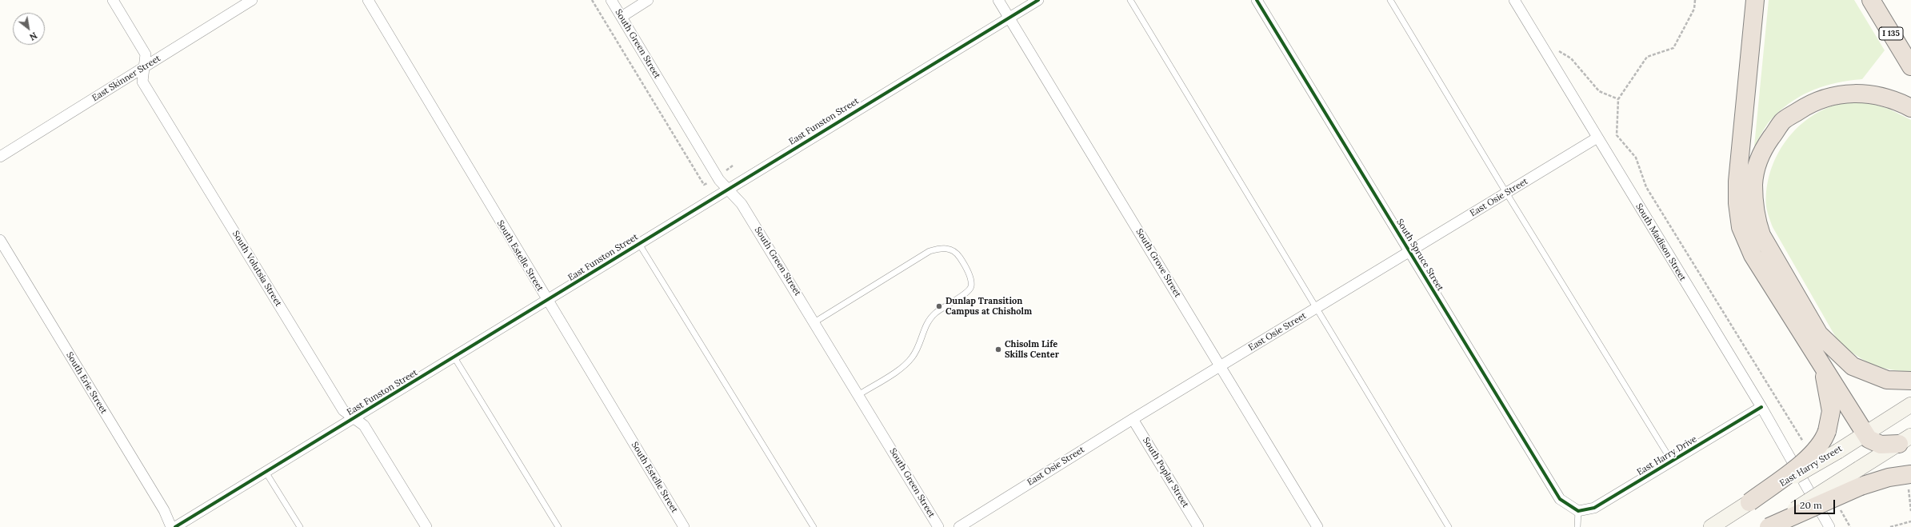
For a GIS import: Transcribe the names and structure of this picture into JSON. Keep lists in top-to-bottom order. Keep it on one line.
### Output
{"streets":{"highway":["I 135"],"main road":["East Harry Street"],"street":["South Green Street","East Skinner Street","East Funston Street","East Osie Street","South Madison Street","South Spruce Street","South Estelle Street","South Grove Street","South Volutsia Street","South Erie Street","East Harry Drive","South Poplar Street"]},"crossings":[["South Green Street","East Funston Street"],["East Skinner Street","South Volutsia Street"],["East Funston Street","South Estelle Street"],["East Funston Street","South Grove Street"],["East Funston Street","South Volutsia Street"],["East Osie Street","South Madison Street"],["East Osie Street","South Spruce Street"],["East Osie Street","South Grove Street"],["East Osie Street","South Poplar Street"],["South Madison Street","East Harry Drive"],["South Spruce Street","East Harry Drive"]],"places":["Dunlap Transition Campus at Chisholm","Chisolm Life Skills Center"],"scale_bar":"20 m","north":"bottom right"}
